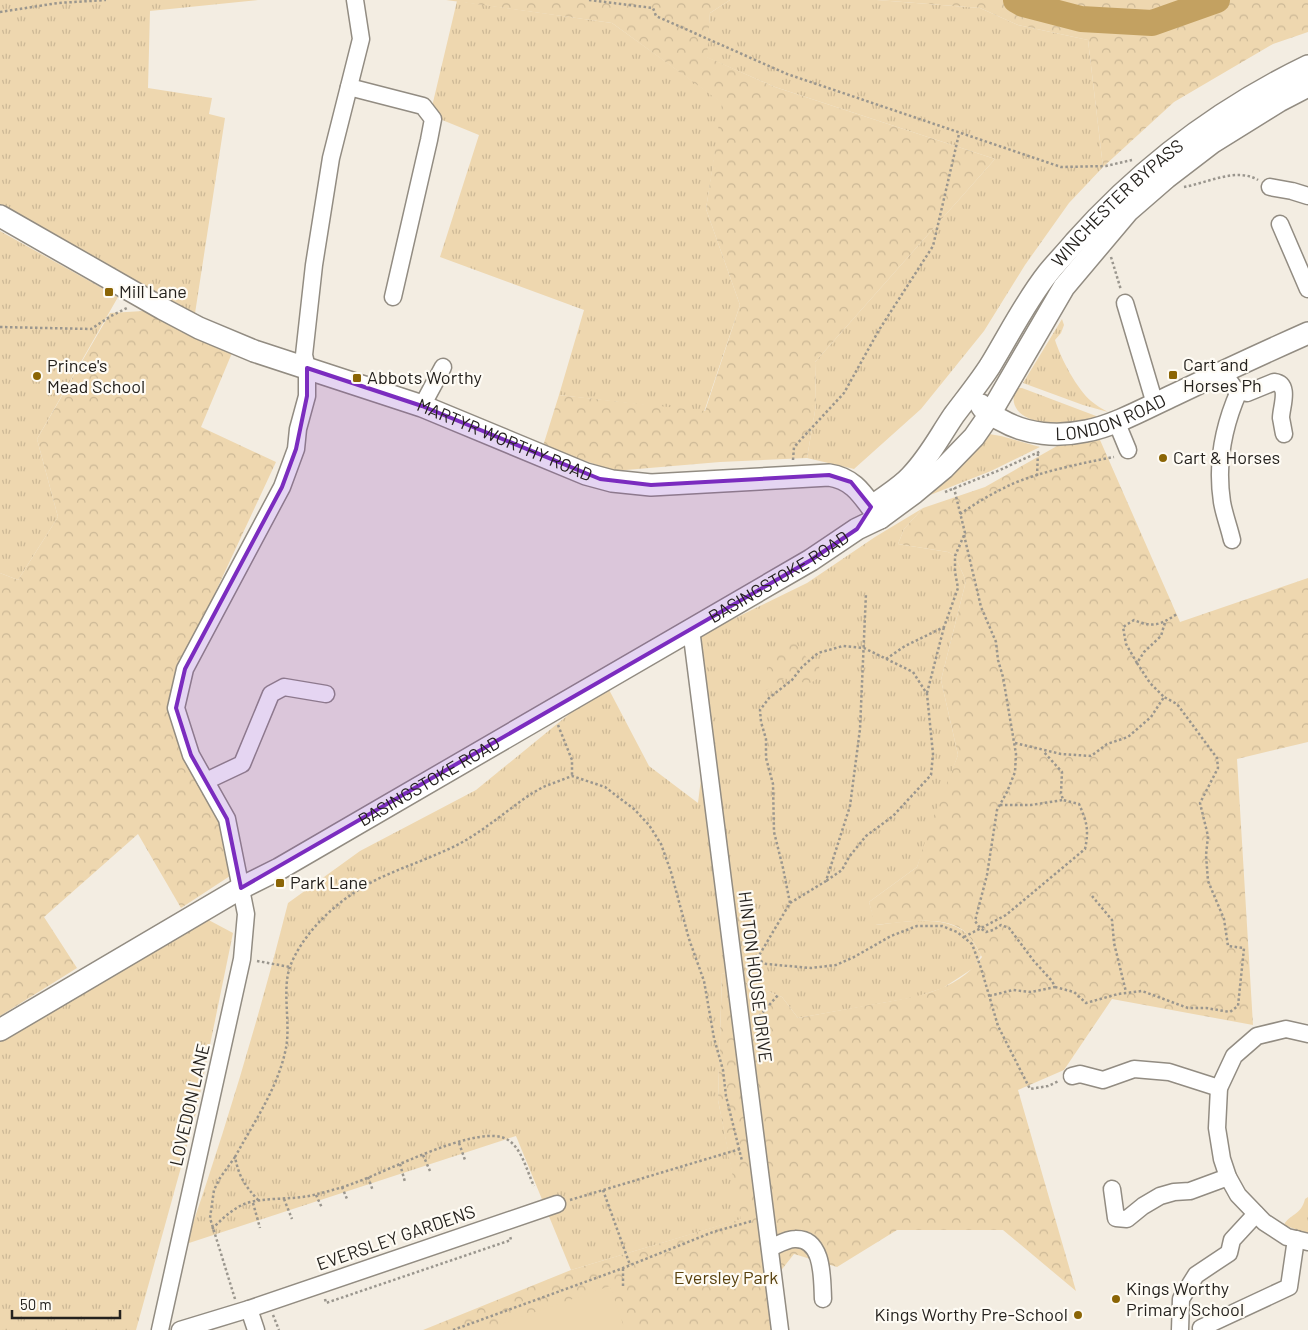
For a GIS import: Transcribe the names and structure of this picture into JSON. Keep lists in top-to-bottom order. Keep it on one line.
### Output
{"streets":{"main road":["WINCHESTER BYPASS","LONDON ROAD","MARTYR WORTHY ROAD","BASINGSTOKE ROAD"],"street":["HINTON HOUSE DRIVE","LOVEDON LANE","EVERSLEY GARDENS"]},"crossings":[["WINCHESTER BYPASS","LONDON ROAD"],["WINCHESTER BYPASS","BASINGSTOKE ROAD"],["LONDON ROAD","BASINGSTOKE ROAD"],["MARTYR WORTHY ROAD","BASINGSTOKE ROAD"],["BASINGSTOKE ROAD","HINTON HOUSE DRIVE"],["BASINGSTOKE ROAD","LOVEDON LANE"]],"parks":["Eversley Park"],"places":{"transit":["Mill Lane","Cart and Horses Ph","Abbots Worthy","Park Lane"],"other":["Prince's Mead School","Cart & Horses","Kings Worthy Primary School","Kings Worthy Pre-School"]},"scale_bar":"50 m"}
